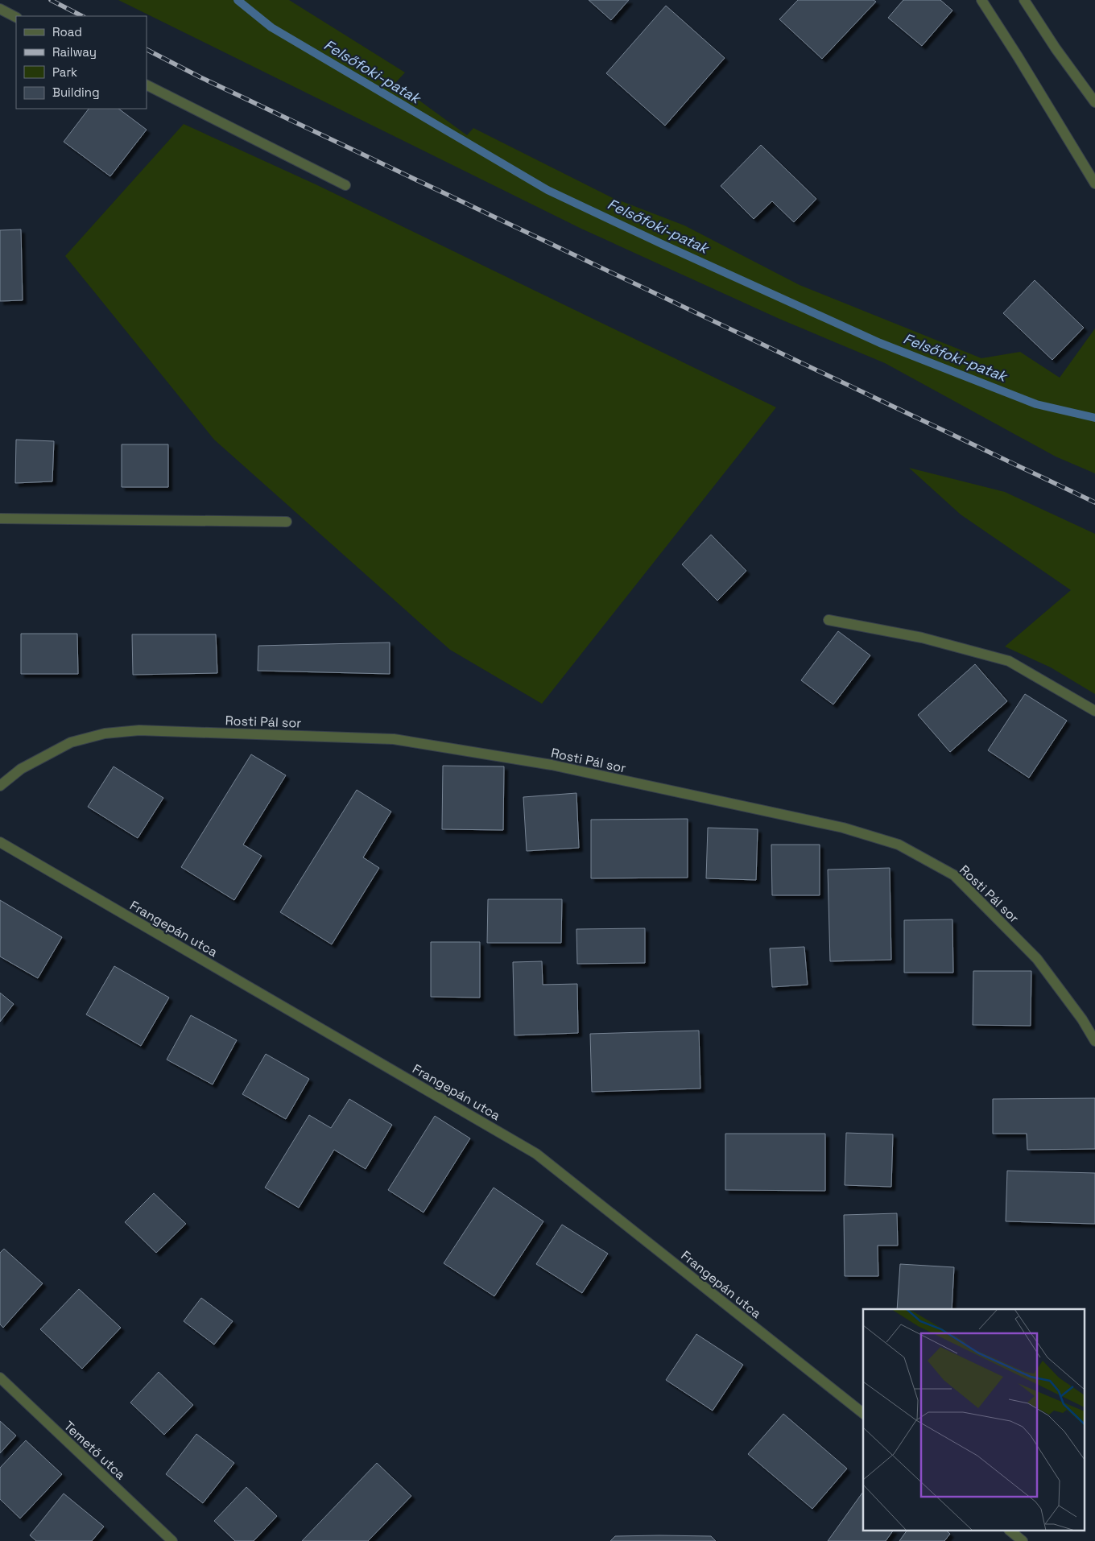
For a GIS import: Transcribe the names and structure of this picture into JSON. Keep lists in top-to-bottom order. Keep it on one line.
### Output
{"streets":{"street":["Rosti Pál sor","Frangepán utca","Temető utca"]},"water":["Felsőfoki-patak"],"legend":["Road","Railway","Park","Building"]}
